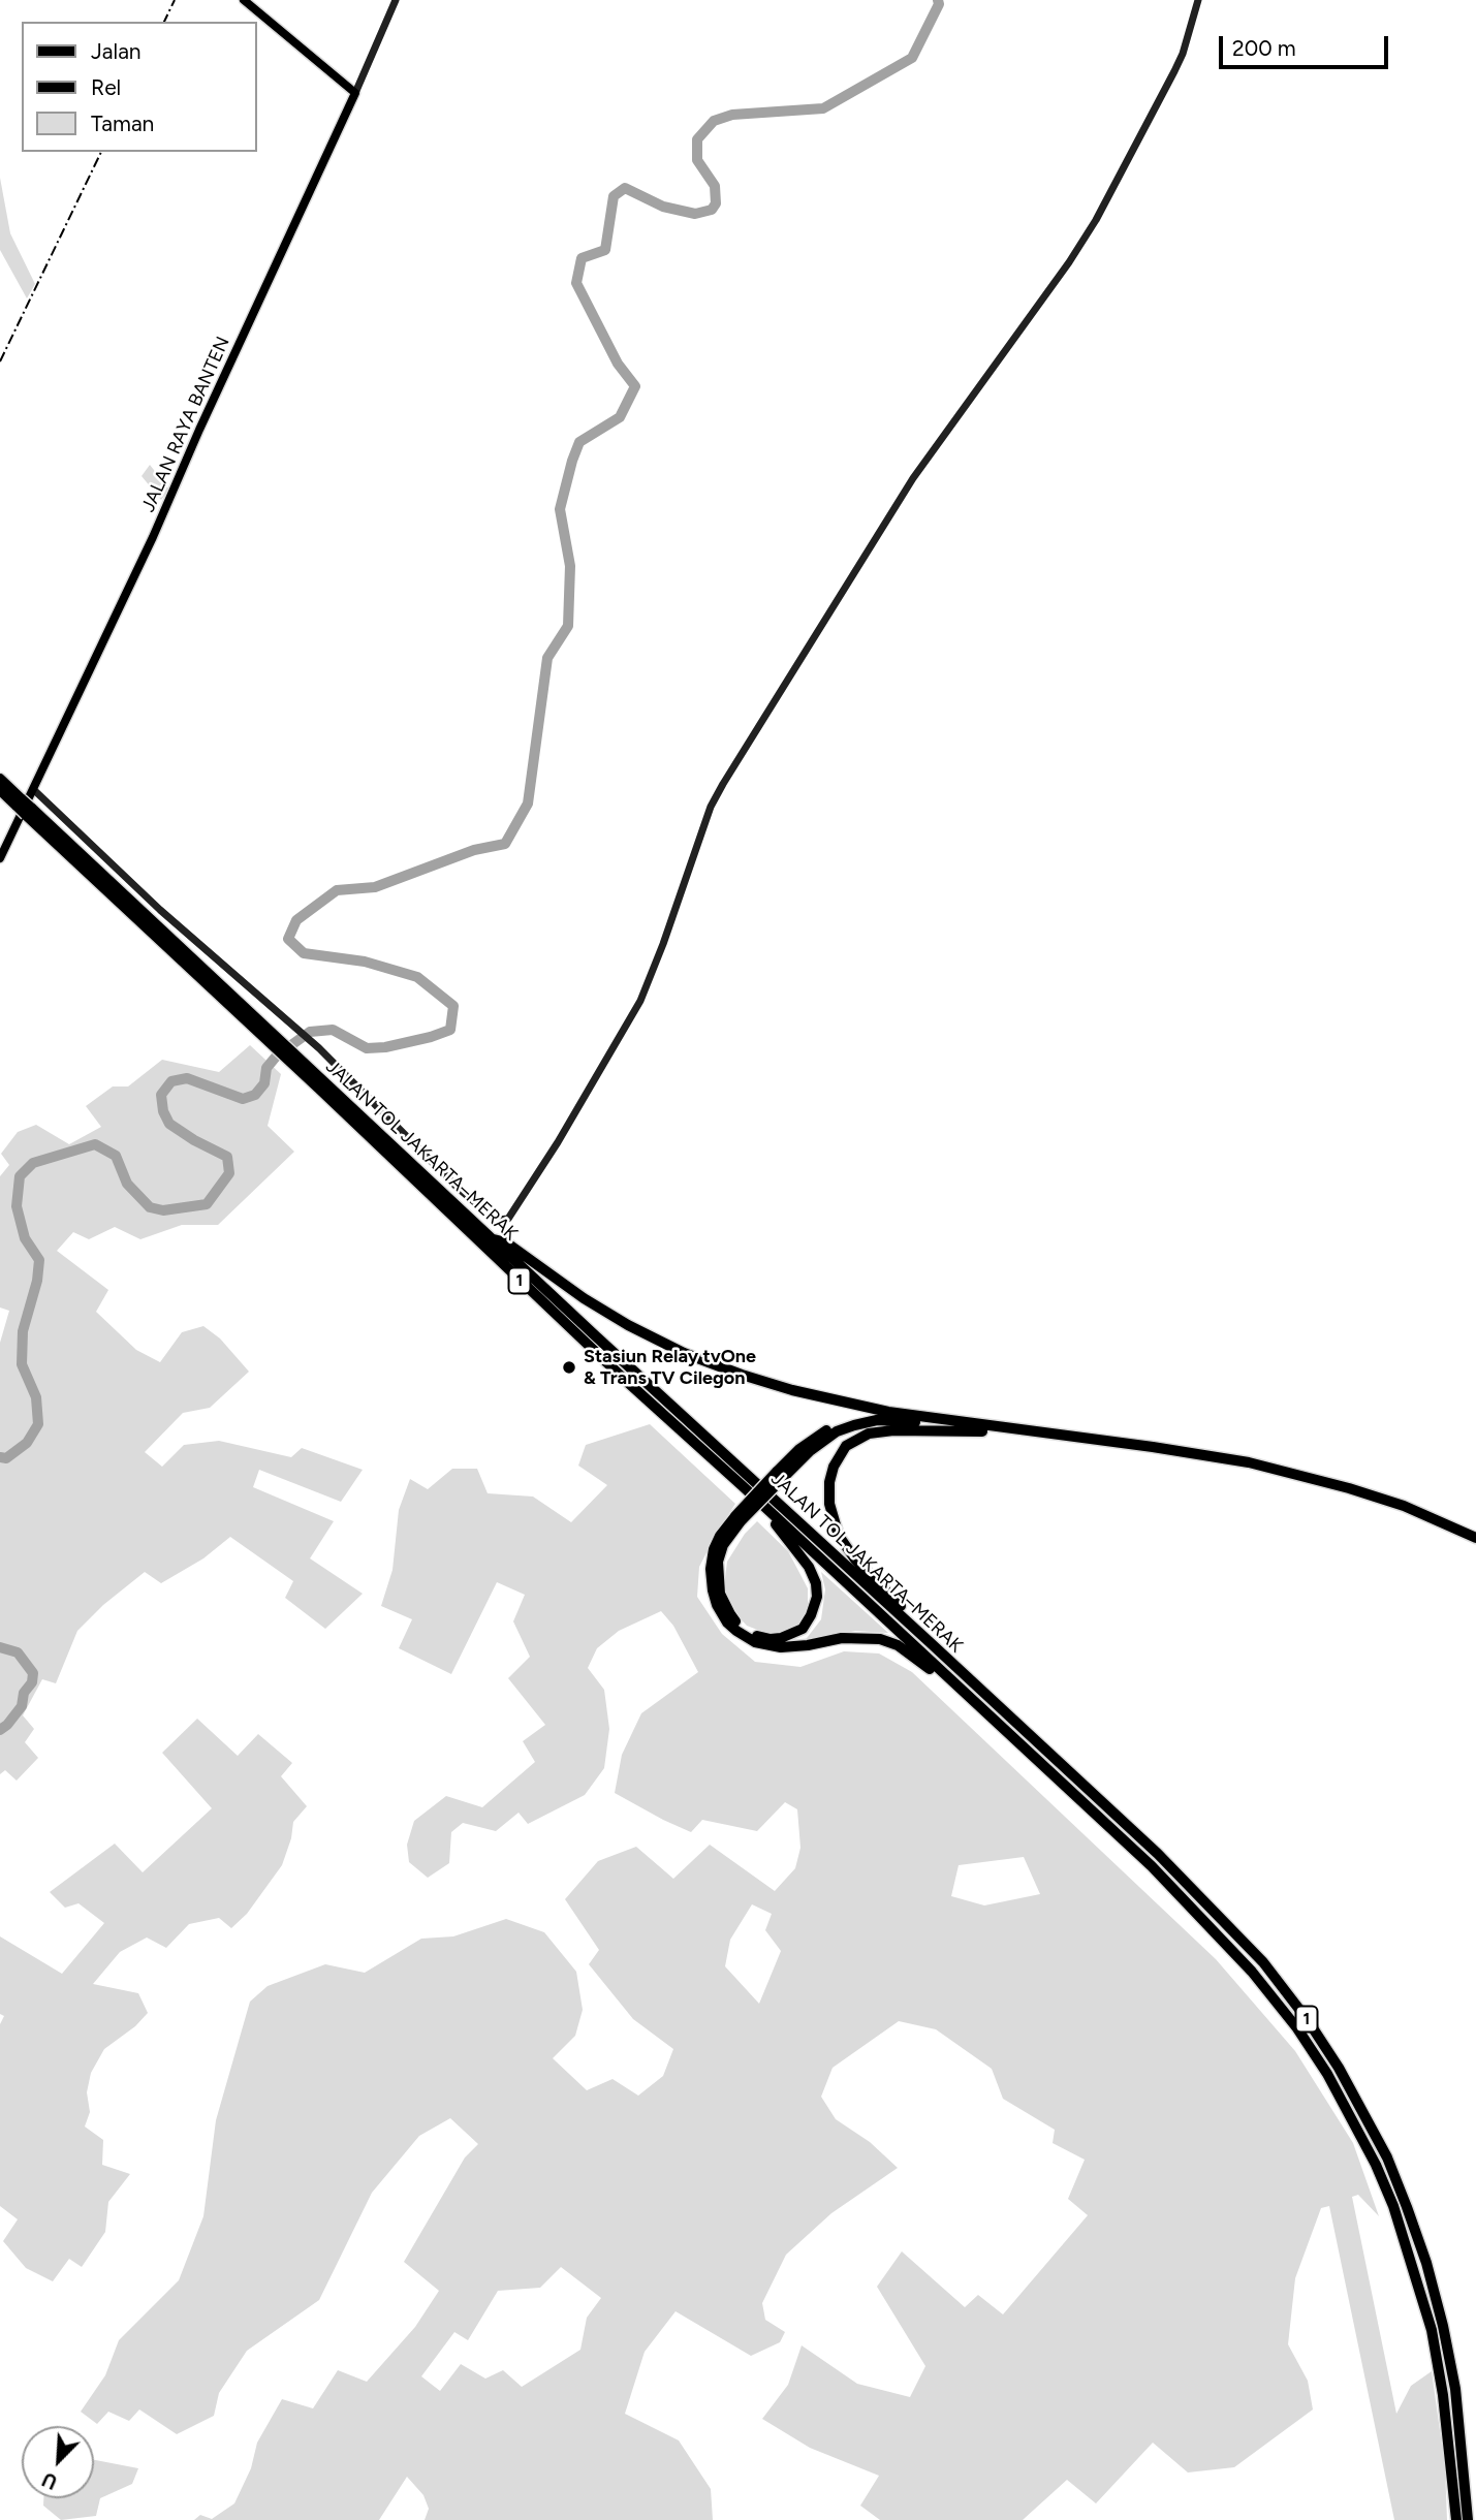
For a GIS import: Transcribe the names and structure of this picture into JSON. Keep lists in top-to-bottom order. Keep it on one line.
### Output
{"streets":{"highway":["JALAN TOL JAKARTA–MERAK","1"],"main road":["JALAN RAYA BANTEN"]},"places":["Stasiun Relay tvOne & Trans TV Cilegon"],"legend":["Jalan","Rel","Taman"],"scale_bar":"200 m","north":"bottom left"}
